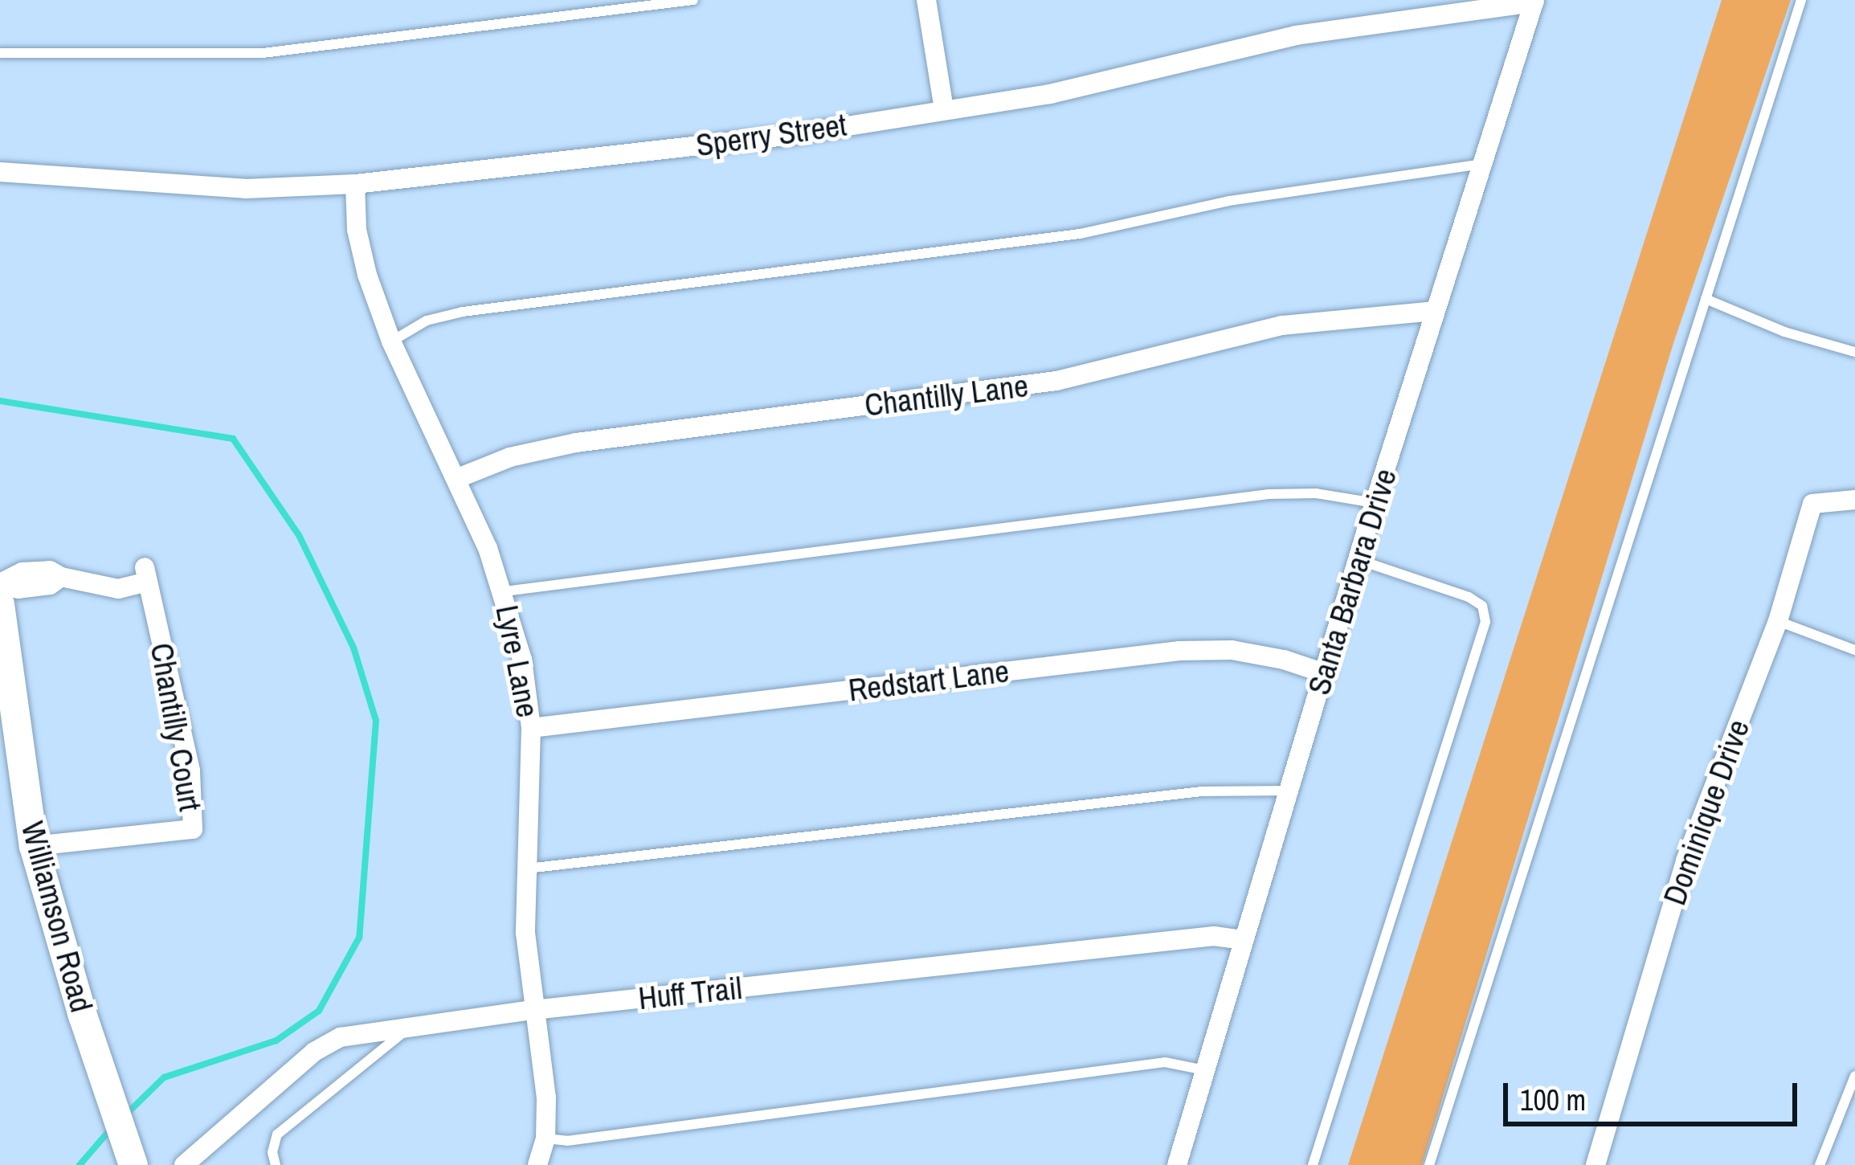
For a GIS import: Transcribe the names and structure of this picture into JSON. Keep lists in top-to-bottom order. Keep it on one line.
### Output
{"streets":{"street":["Sperry Street","Chantilly Lane","Santa Barbara Drive","Lyre Lane","Redstart Lane","Chantilly Court","Dominique Drive","Williamson Road","Huff Trail"]},"crossings":[["Sperry Street","Santa Barbara Drive"],["Sperry Street","Lyre Lane"],["Chantilly Lane","Santa Barbara Drive"],["Chantilly Lane","Lyre Lane"],["Santa Barbara Drive","Redstart Lane"],["Santa Barbara Drive","Huff Trail"],["Lyre Lane","Redstart Lane"],["Lyre Lane","Huff Trail"],["Chantilly Court","Williamson Road"]],"scale_bar":"100 m"}
